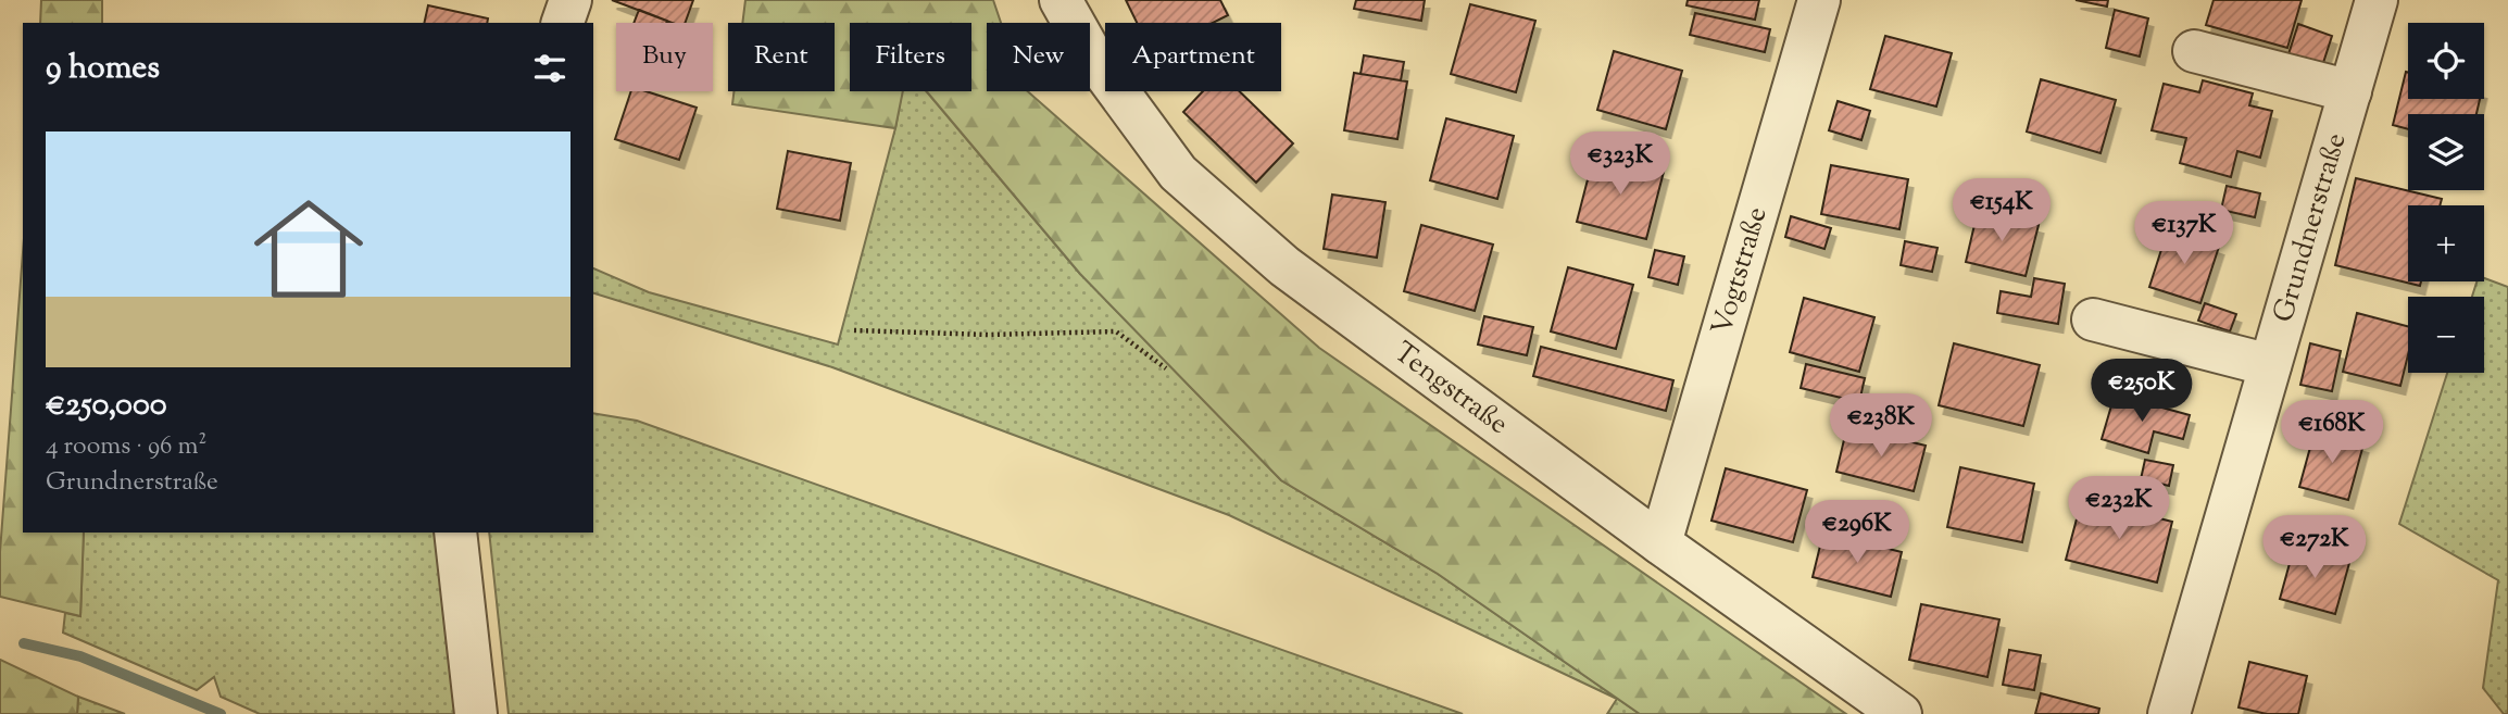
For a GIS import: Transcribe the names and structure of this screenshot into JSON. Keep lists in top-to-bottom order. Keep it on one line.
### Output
{"streets":{"street":["Grundnerstraße","Vogtstraße","Tengstraße"]},"crossings":[["Vogtstraße","Tengstraße"]],"page":{"map_buttons":["+","−"],"chip":["Buy","Rent","Filters","New","Apartment"],"heading":"9 homes","list":[{"name":"€250,000","note":"4 rooms · 96 m² · Grundnerstraße"}],"price":["€323K","€154K","€137K","€250K","€238K","€168K","€232K","€296K","€272K"]}}
